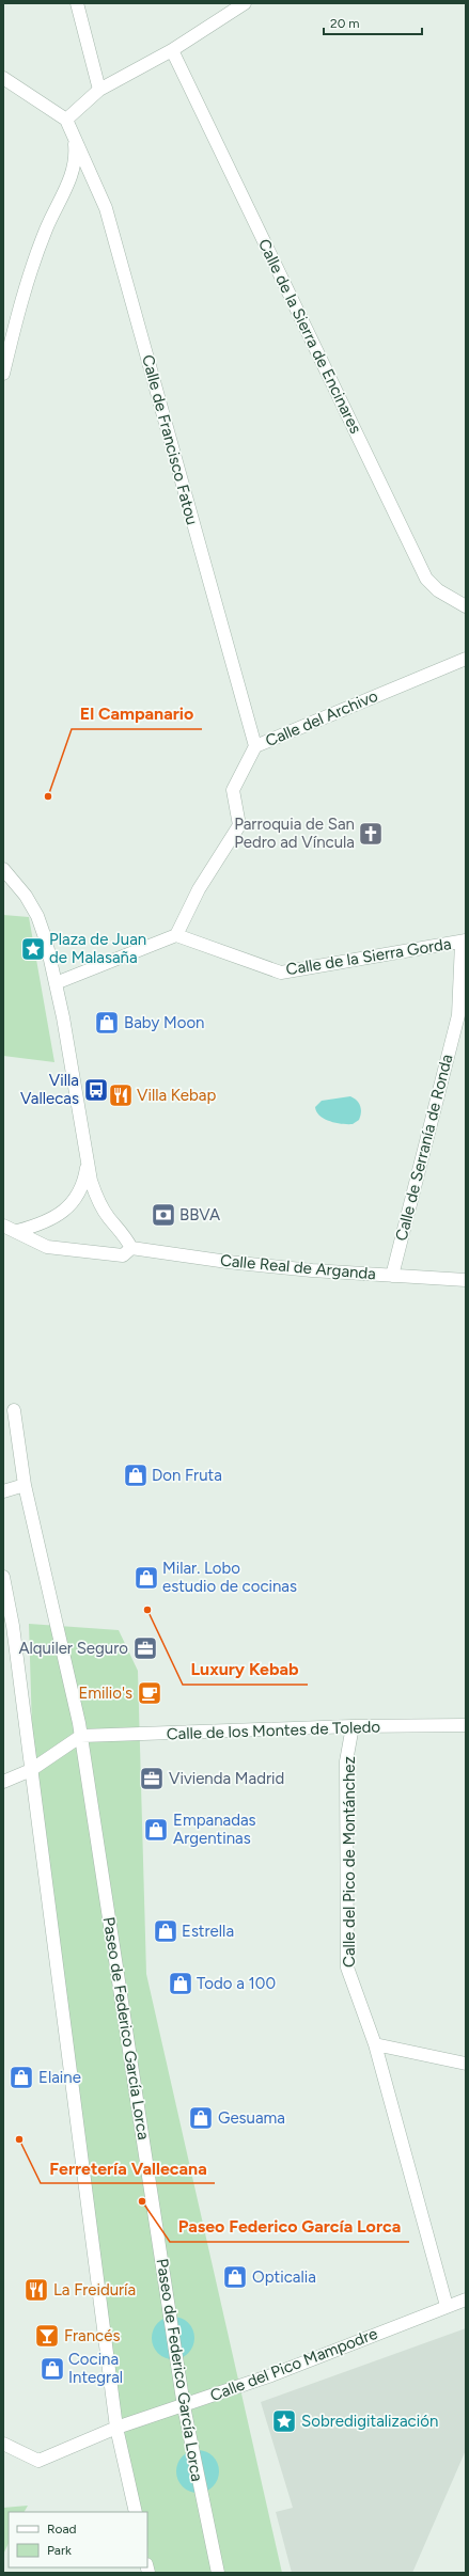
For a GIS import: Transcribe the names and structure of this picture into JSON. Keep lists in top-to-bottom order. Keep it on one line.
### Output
{"streets":{"street":["Calle de la Sierra de Encinares","Calle de Francisco Fatou","Calle del Archivo","Calle de la Sierra Gorda","Calle de Serranía de Ronda","Calle Real de Arganda","Calle de los Montes de Toledo","Calle del Pico de Montánchez","Paseo de Federico García Lorca","Calle del Pico Mampodre"]},"crossings":[["Calle de Francisco Fatou","Calle del Archivo"],["Calle del Archivo","Calle de la Sierra Gorda"],["Calle de la Sierra Gorda","Calle de Serranía de Ronda"],["Calle de Serranía de Ronda","Calle Real de Arganda"],["Calle de los Montes de Toledo","Calle del Pico de Montánchez"],["Calle de los Montes de Toledo","Paseo de Federico García Lorca"],["Calle del Pico de Montánchez","Calle del Pico Mampodre"],["Paseo de Federico García Lorca","Calle del Pico Mampodre"]],"places":{"other":["El Campanario","Luxury Kebab","Ferretería Vallecana","Paseo Federico García Lorca"],"church":["Parroquia de San Pedro ad Víncula"],"place":["Plaza de Juan de Malasaña","Sobredigitalización"],"shop":["Baby Moon","Don Fruta","Milar. Lobo estudio de cocinas","Empanadas Argentinas","Estrella","Todo a 100","Elaine","Gesuama","Opticalia","Cocina Integral"],"bus stop":["Villa Vallecas"],"restaurant":["Villa Kebap","La Freiduría"],"bank":["BBVA"],"office":["Alquiler Seguro","Vivienda Madrid"],"cafe":["Emilio's"],"bar":["Francés"]},"legend":["Road","Park"],"scale_bar":"20 m"}
